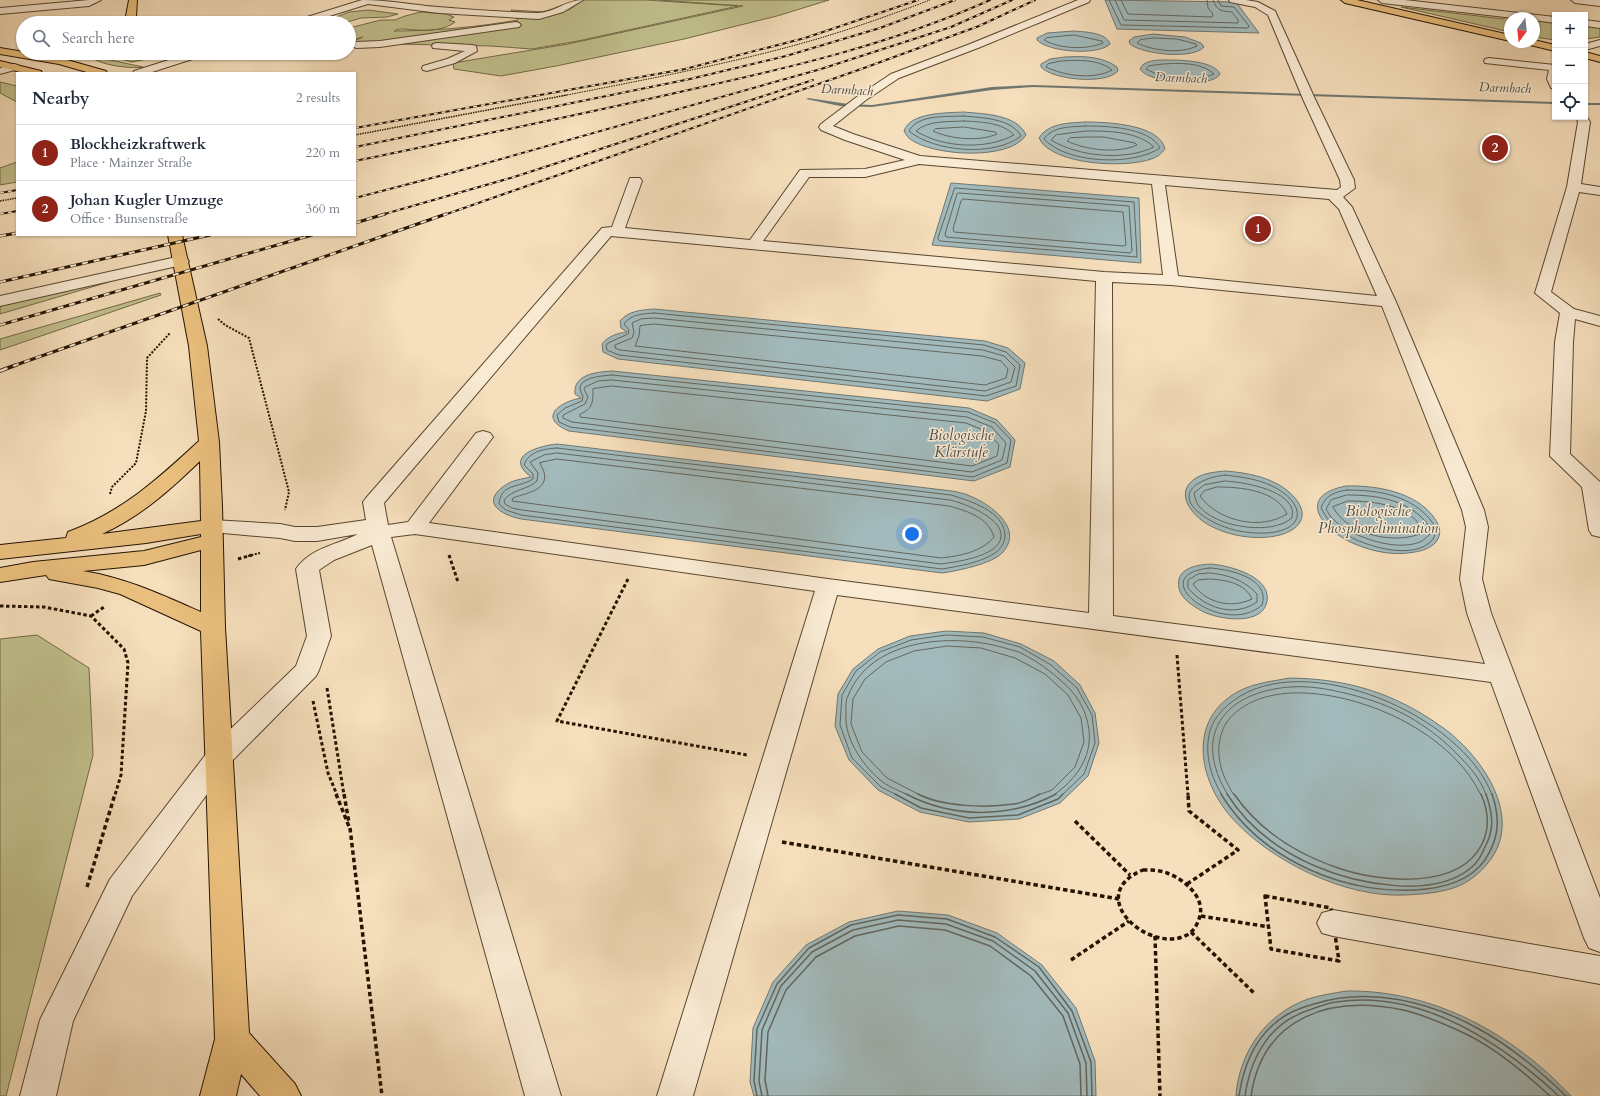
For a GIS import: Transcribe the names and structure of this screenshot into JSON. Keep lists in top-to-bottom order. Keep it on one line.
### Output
{"water":["Darmbach","Biologische Klärstufe","Biologische Phosphorelimination"],"north":"bottom","page":{"map_buttons":["+","−"],"search":"Search here","heading":["Nearby","2 results"],"list":[{"mark":"1","name":"Blockheizkraftwerk","note":"Place · Mainzer Straße","value":"220 m"},{"mark":"2","name":"Johan Kugler Umzuge","note":"Office · Bunsenstraße","value":"360 m"}],"pins":["2","1"]}}
